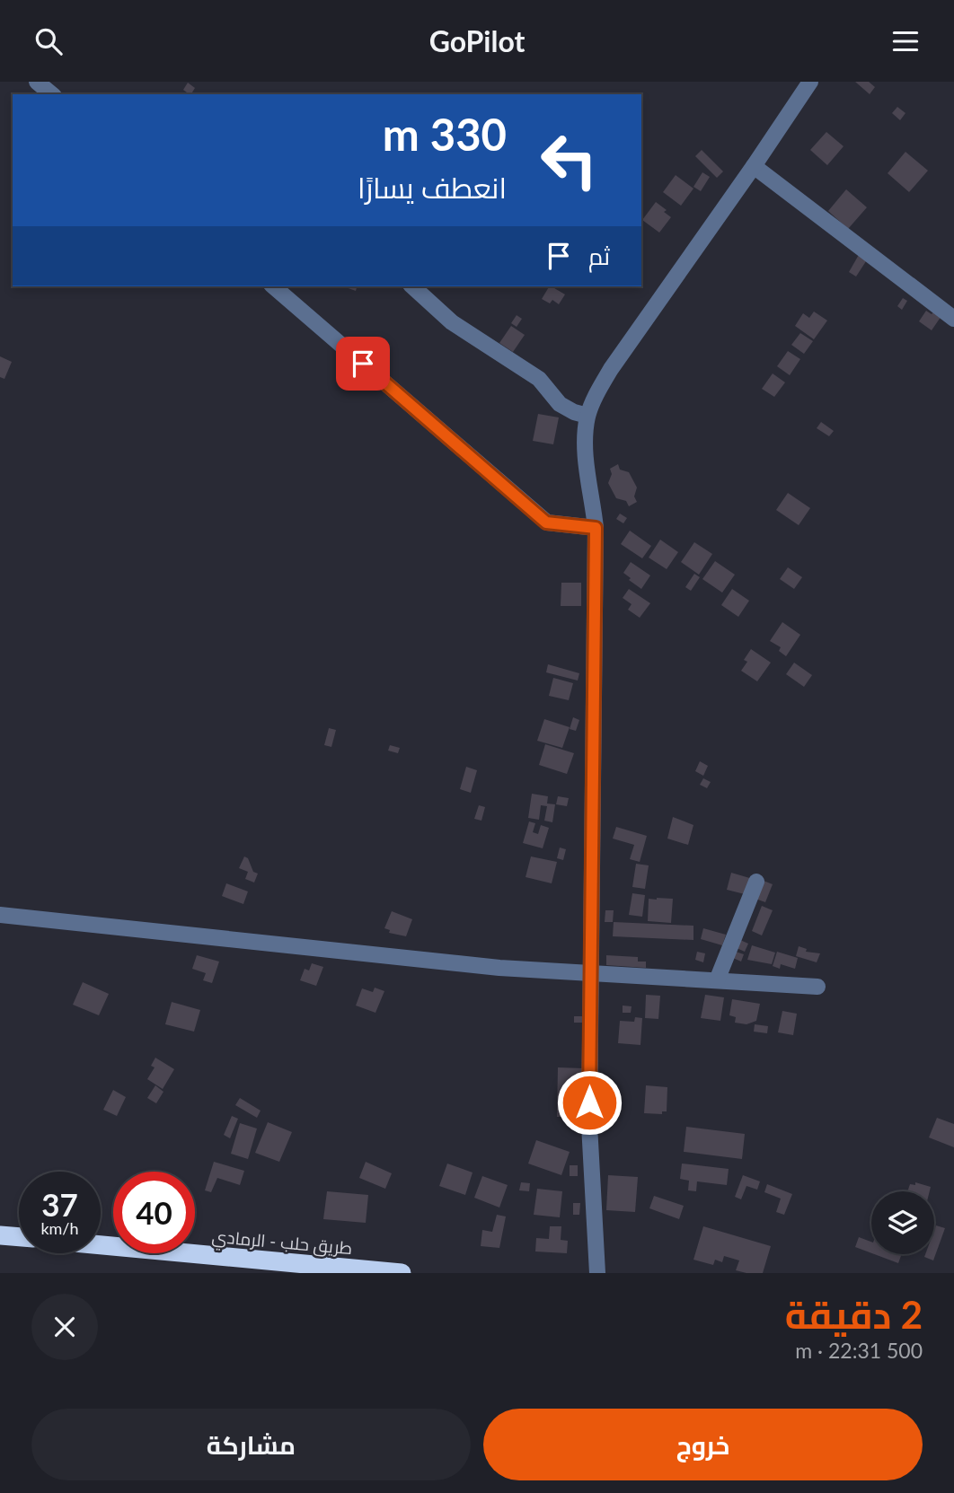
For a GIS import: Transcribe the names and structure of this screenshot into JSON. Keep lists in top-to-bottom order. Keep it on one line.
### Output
{"streets":{"highway":["طريق حلب - الرمادي"]},"page":{"header":"GoPilot","turn":["330 m","انعطف يسارًا"],"then":"ثم","speed":"37 km/h","limit":"40","heading":["2 دقيقة","500 m · 22:31"],"buttons":["خروج","مشاركة"]}}
